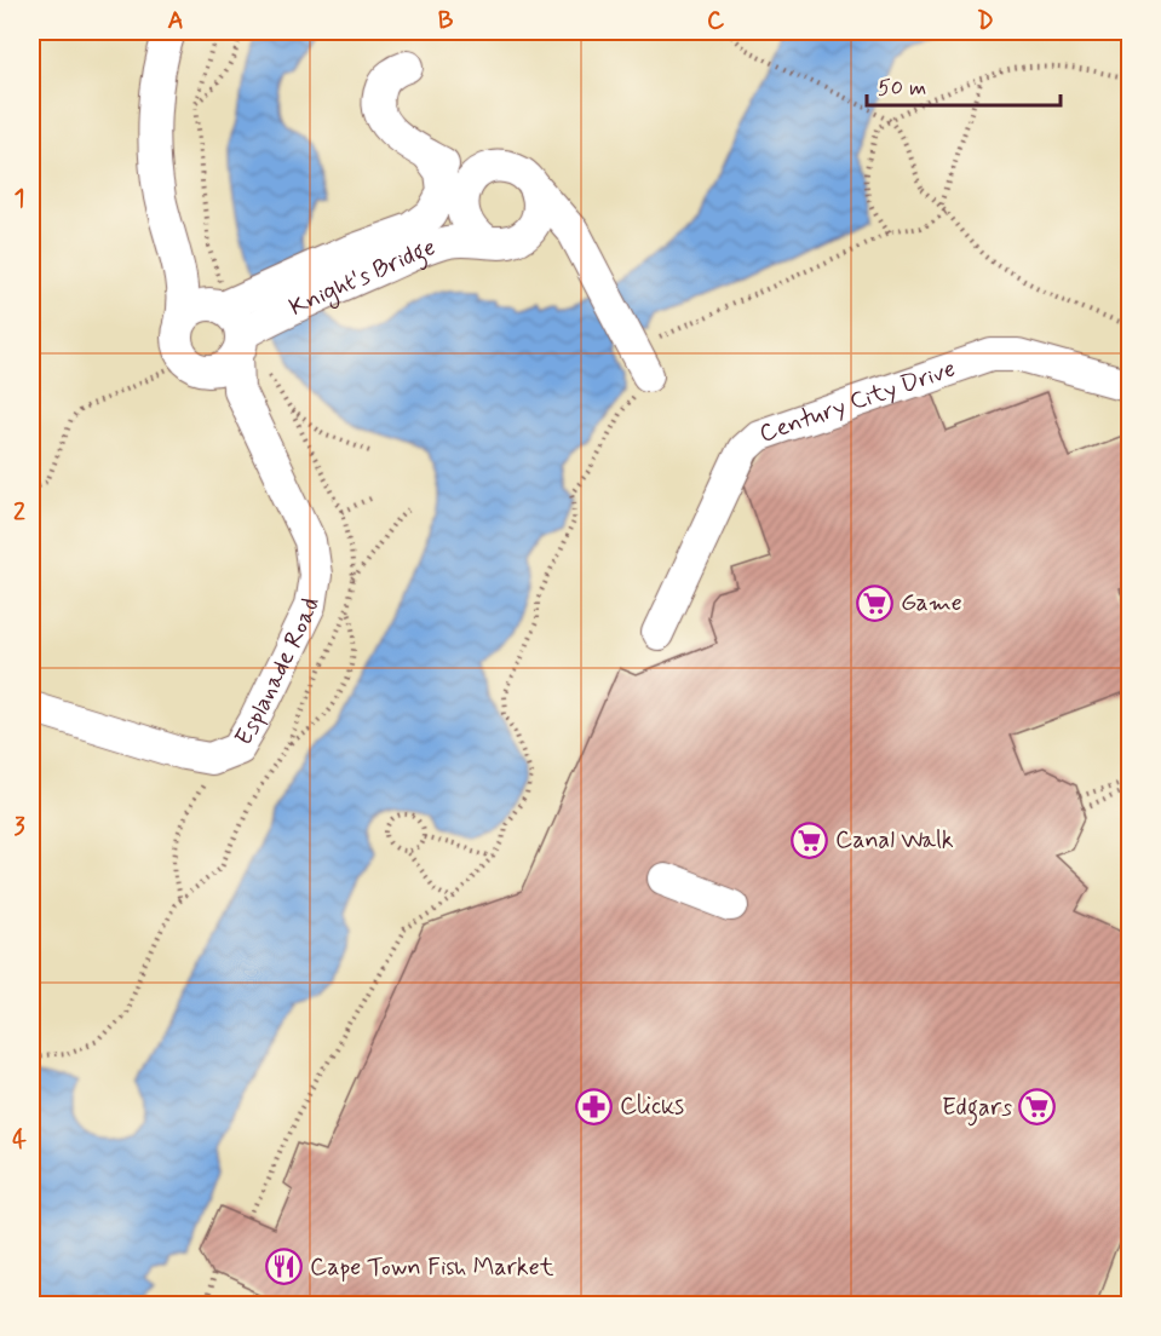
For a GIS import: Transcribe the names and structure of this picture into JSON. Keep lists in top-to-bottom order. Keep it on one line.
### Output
{"streets":{"street":["Knight's Bridge","Century City Drive","Esplanade Road"]},"crossings":[["Knight's Bridge","Esplanade Road"]],"places":{"supermarket":["Game","Canal Walk","Edgars"],"pharmacy":["Clicks"],"restaurant":["Cape Town Fish Market"]},"scale_bar":"50 m","grid":{"columns":["A","B","C","D"],"rows":["1","2","3","4"]}}
